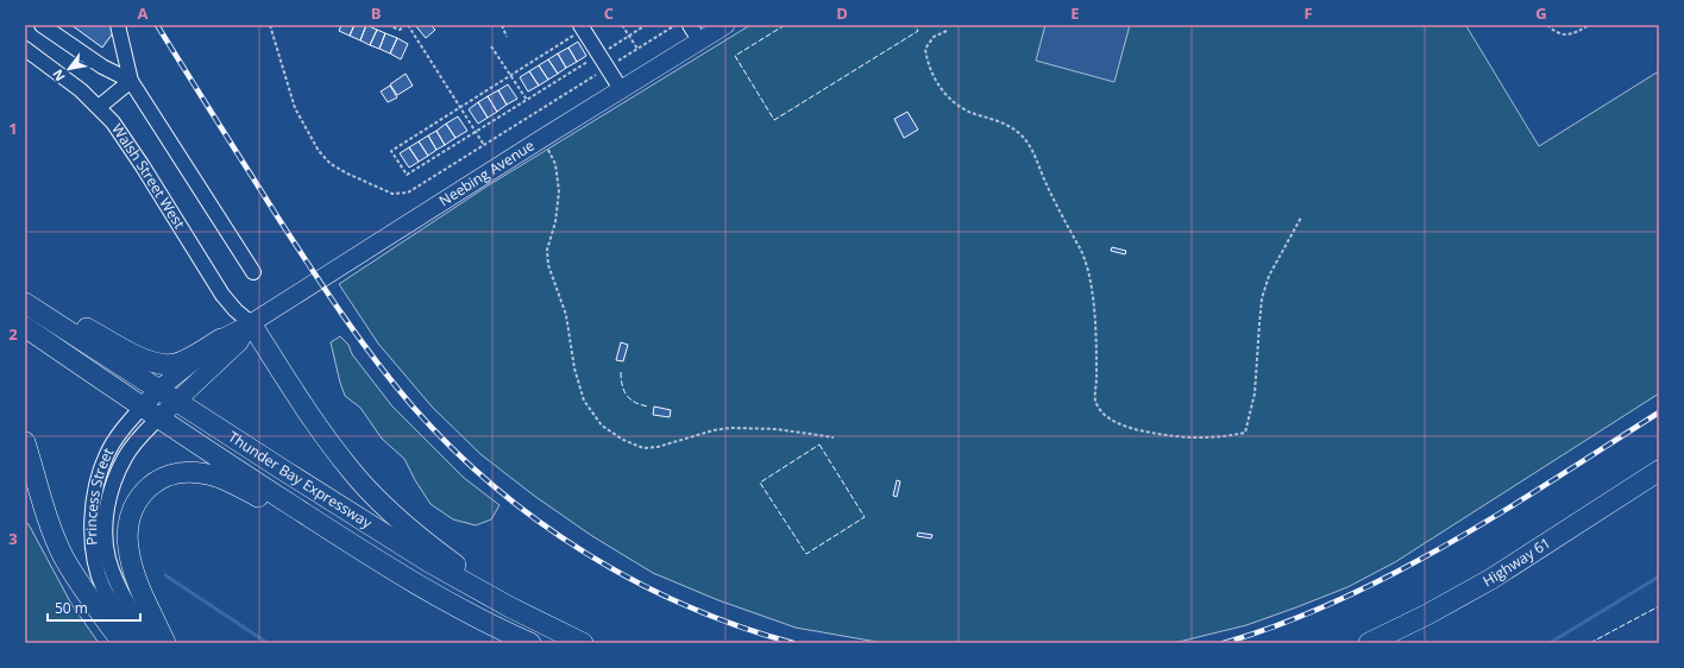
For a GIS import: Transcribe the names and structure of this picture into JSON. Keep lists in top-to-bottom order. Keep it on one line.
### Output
{"streets":{"highway":["Thunder Bay Expressway","Highway 61"],"main road":["Neebing Avenue"],"street":["Walsh Street West","Princess Street"]},"crossings":[["Neebing Avenue","Walsh Street West"],["Neebing Avenue","Thunder Bay Expressway"],["Neebing Avenue","Princess Street"],["Thunder Bay Expressway","Princess Street"]],"scale_bar":"50 m","north":"bottom left","grid":{"columns":["A","B","C","D","E","F","G"],"rows":["1","2","3"]}}
